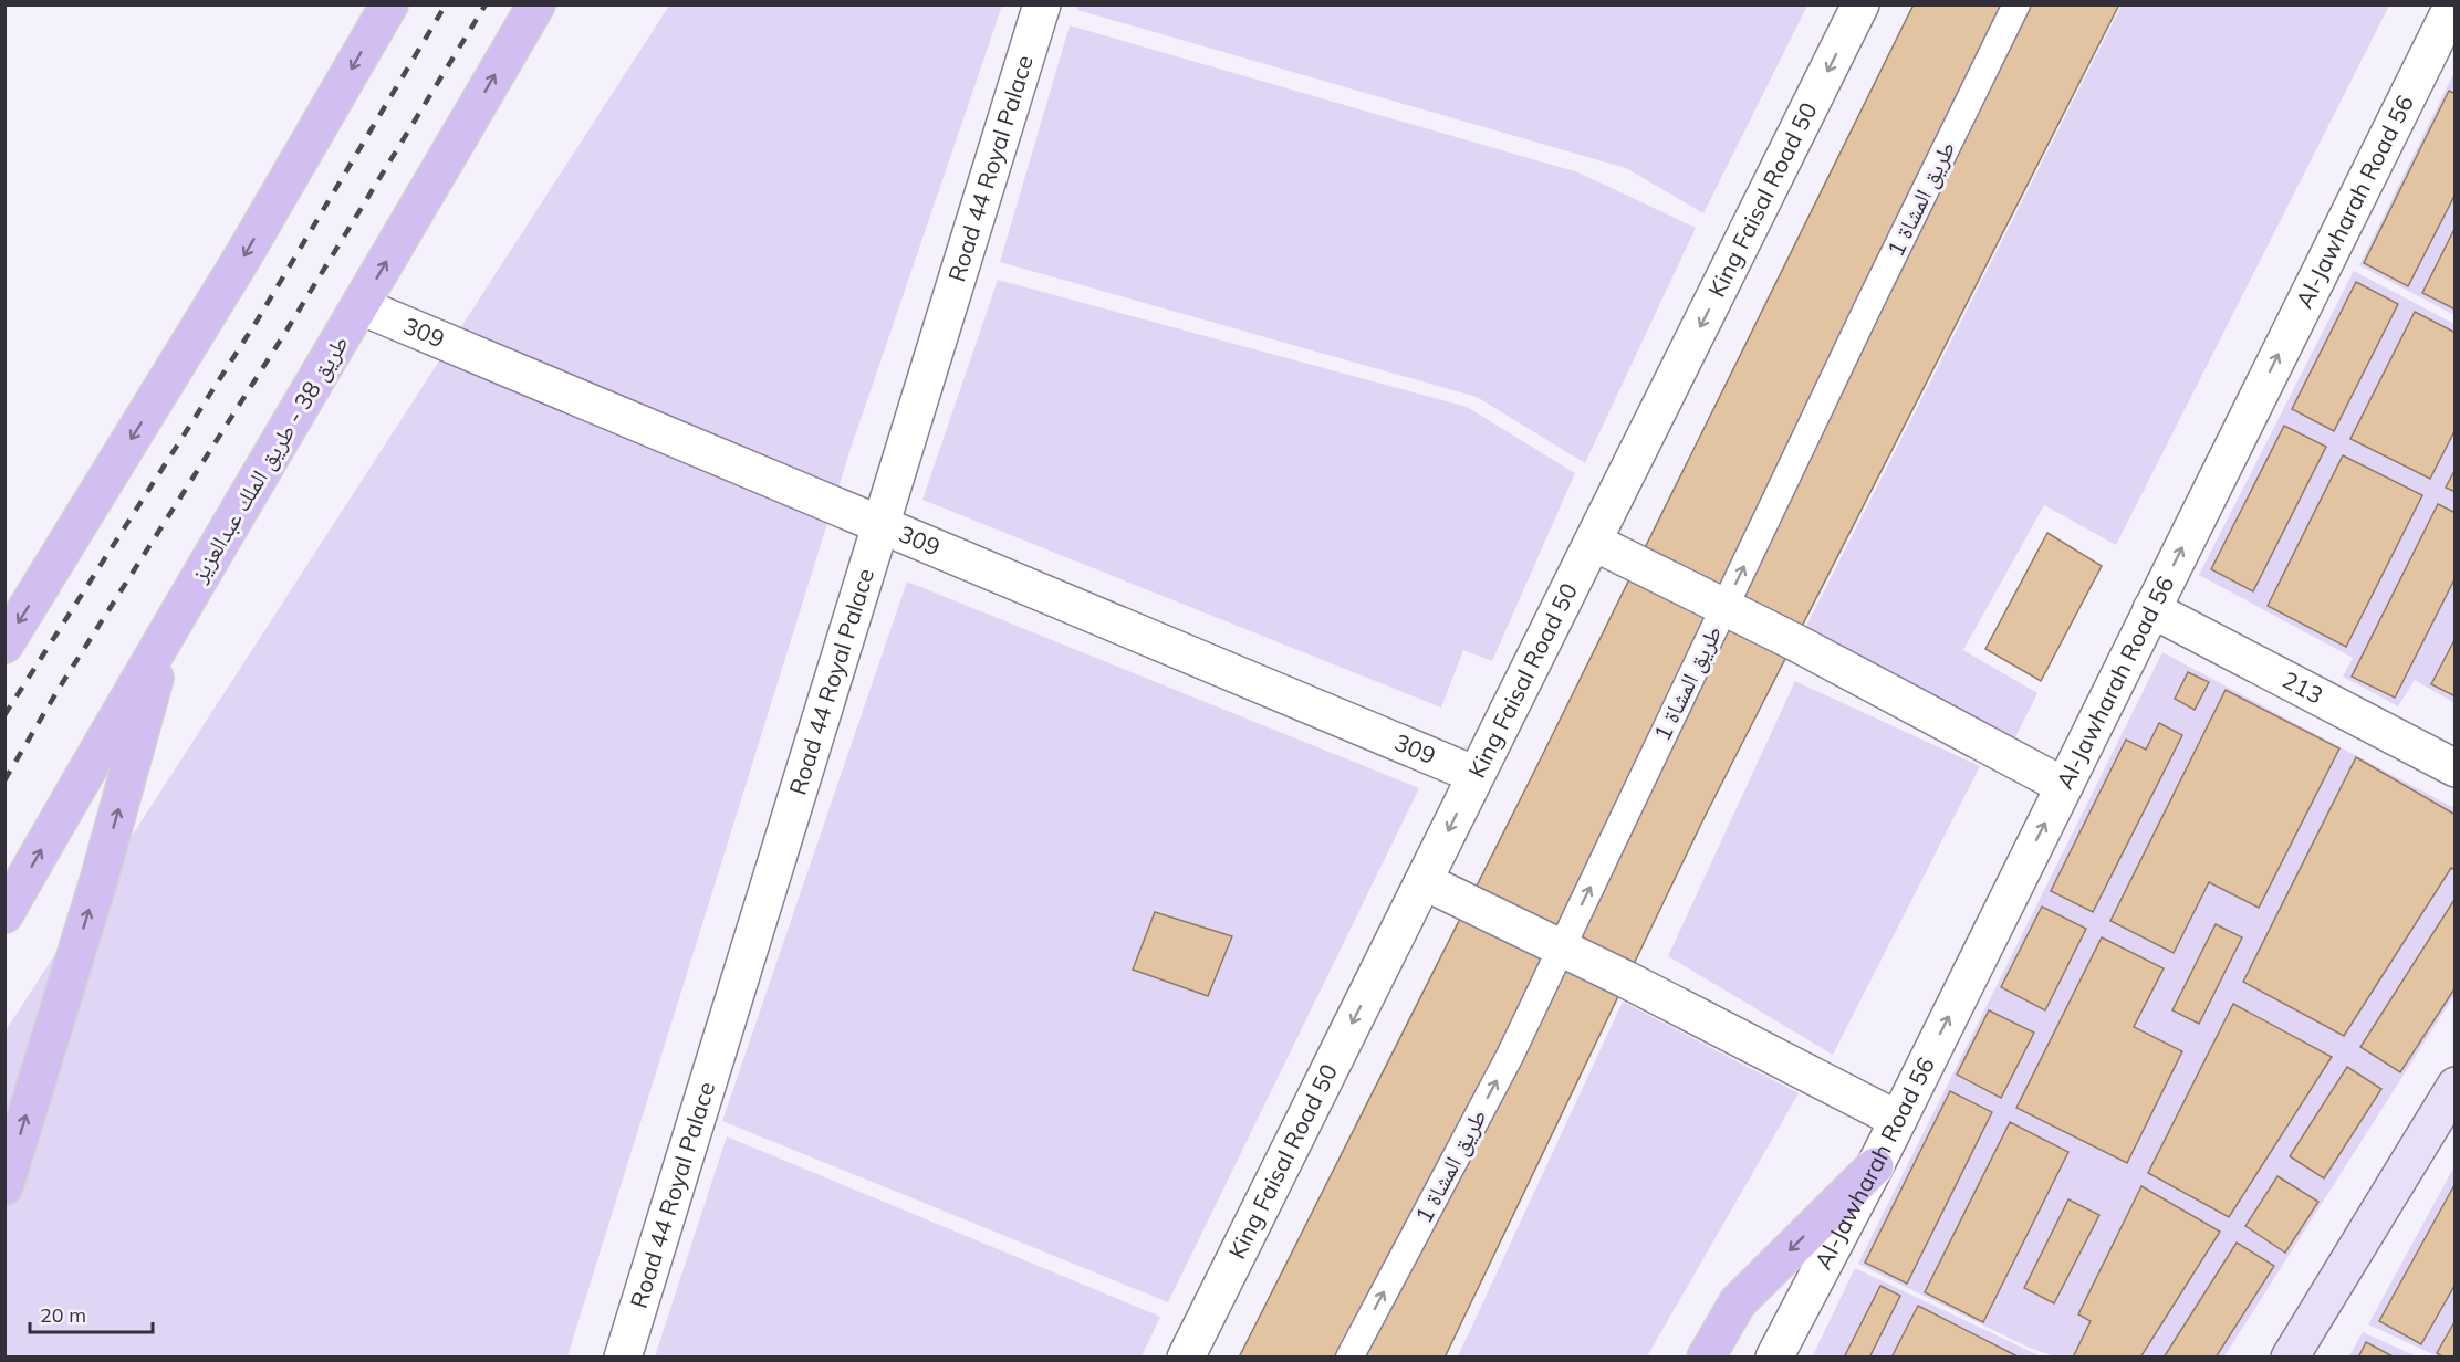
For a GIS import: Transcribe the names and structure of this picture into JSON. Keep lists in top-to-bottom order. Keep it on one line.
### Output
{"streets":{"main road":["طريق 38 - طريق الملك عبدالعزيز"],"street":["Road 44 Royal Palace","طريق المشاة 1","King Faisal Road 50","Al-Jawharah Road 56","309","213"]},"crossings":[["Road 44 Royal Palace","309"],["King Faisal Road 50","309"],["Al-Jawharah Road 56","213"],["309","طريق 38 - طريق الملك عبدالعزيز"]],"one_way":["طريق المشاة 1","King Faisal Road 50","Al-Jawharah Road 56"],"scale_bar":"20 m"}
